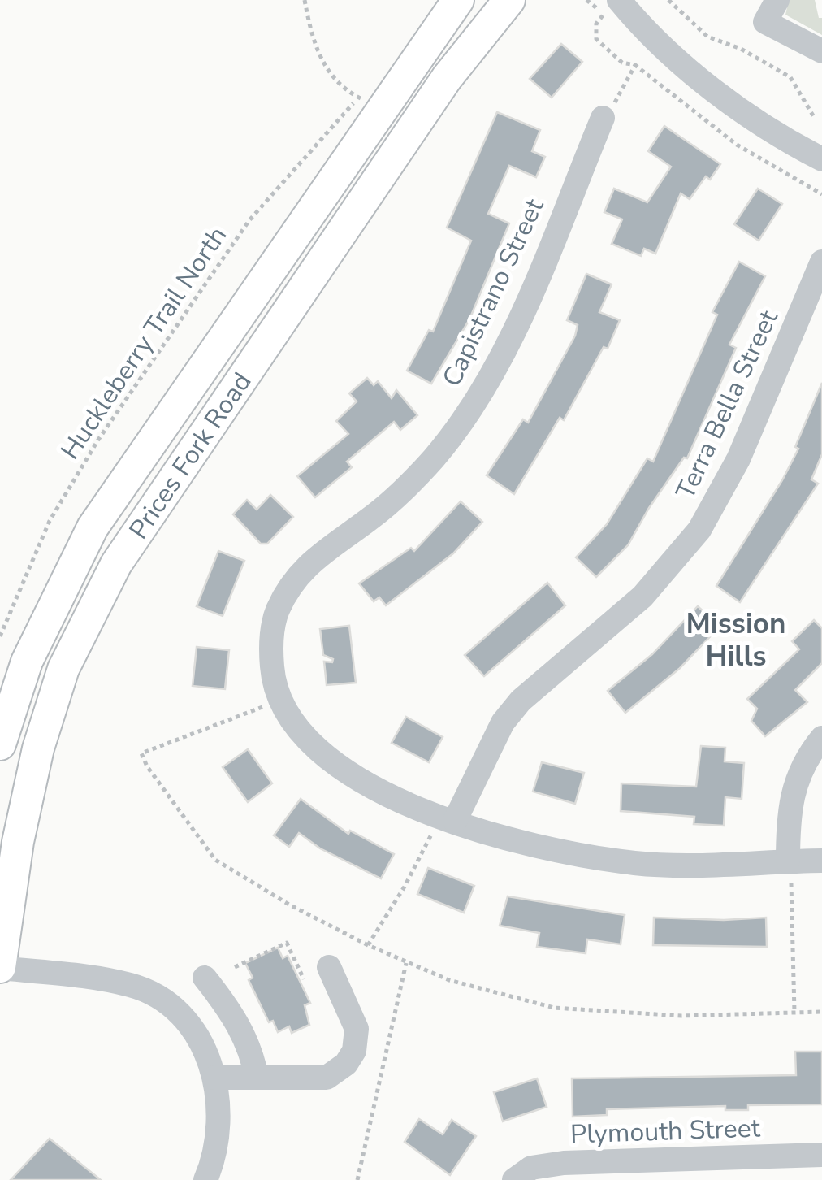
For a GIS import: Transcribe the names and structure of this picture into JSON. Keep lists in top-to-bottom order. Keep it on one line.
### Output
{"streets":{"main road":["Prices Fork Road"],"street":["Capistrano Street","Terra Bella Street","Plymouth Street"],"path":["Huckleberry Trail North"]},"crossings":[["Capistrano Street","Terra Bella Street"],["Huckleberry Trail North","Prices Fork Road"]],"districts":["Mission Hills"]}
